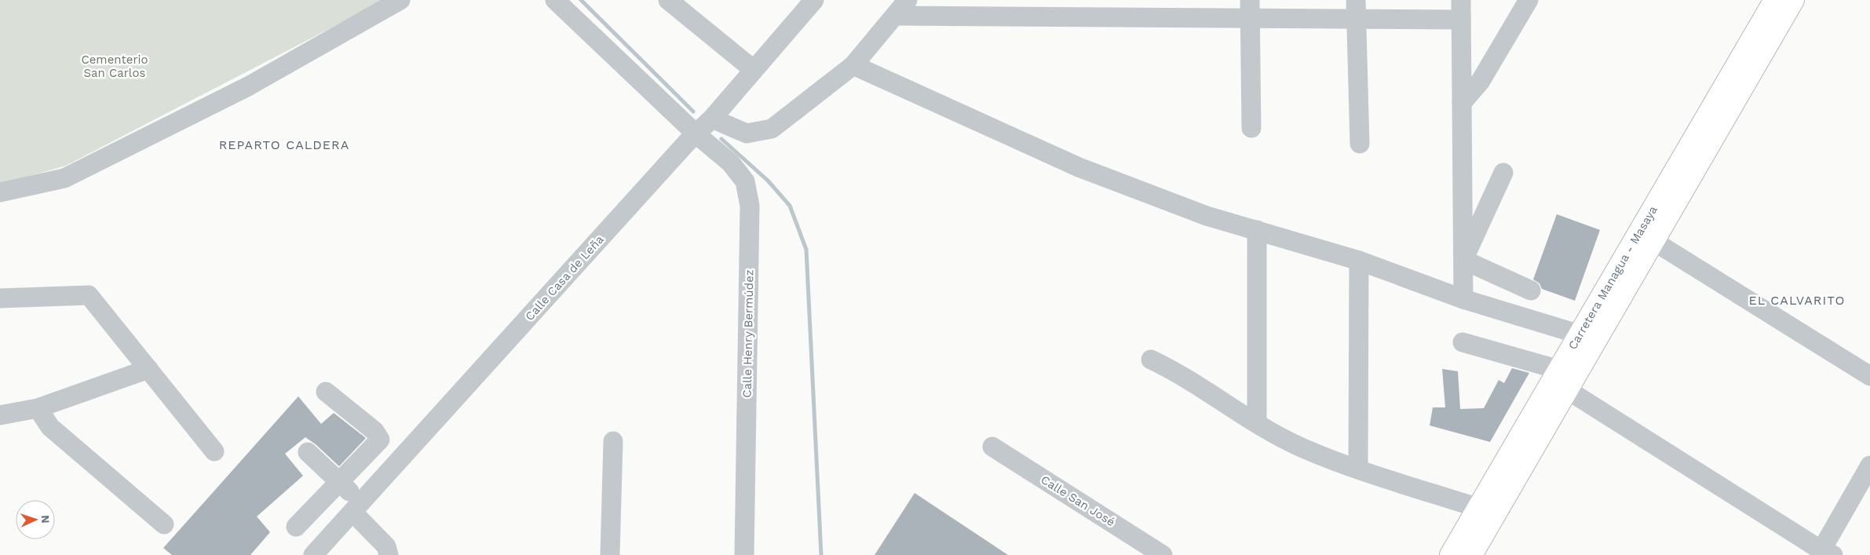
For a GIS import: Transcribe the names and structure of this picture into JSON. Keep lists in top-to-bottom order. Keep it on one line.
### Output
{"streets":{"highway":["Carretera Managua - Masaya"],"street":["Calle Casa de Leña","Calle Henry Bermúdez","Calle San José"]},"crossings":[["Calle Casa de Leña","Calle Henry Bermúdez"]],"districts":["REPARTO CALDERA","EL CALVARITO"],"parks":["Cementerio San Carlos"],"north":"right"}
